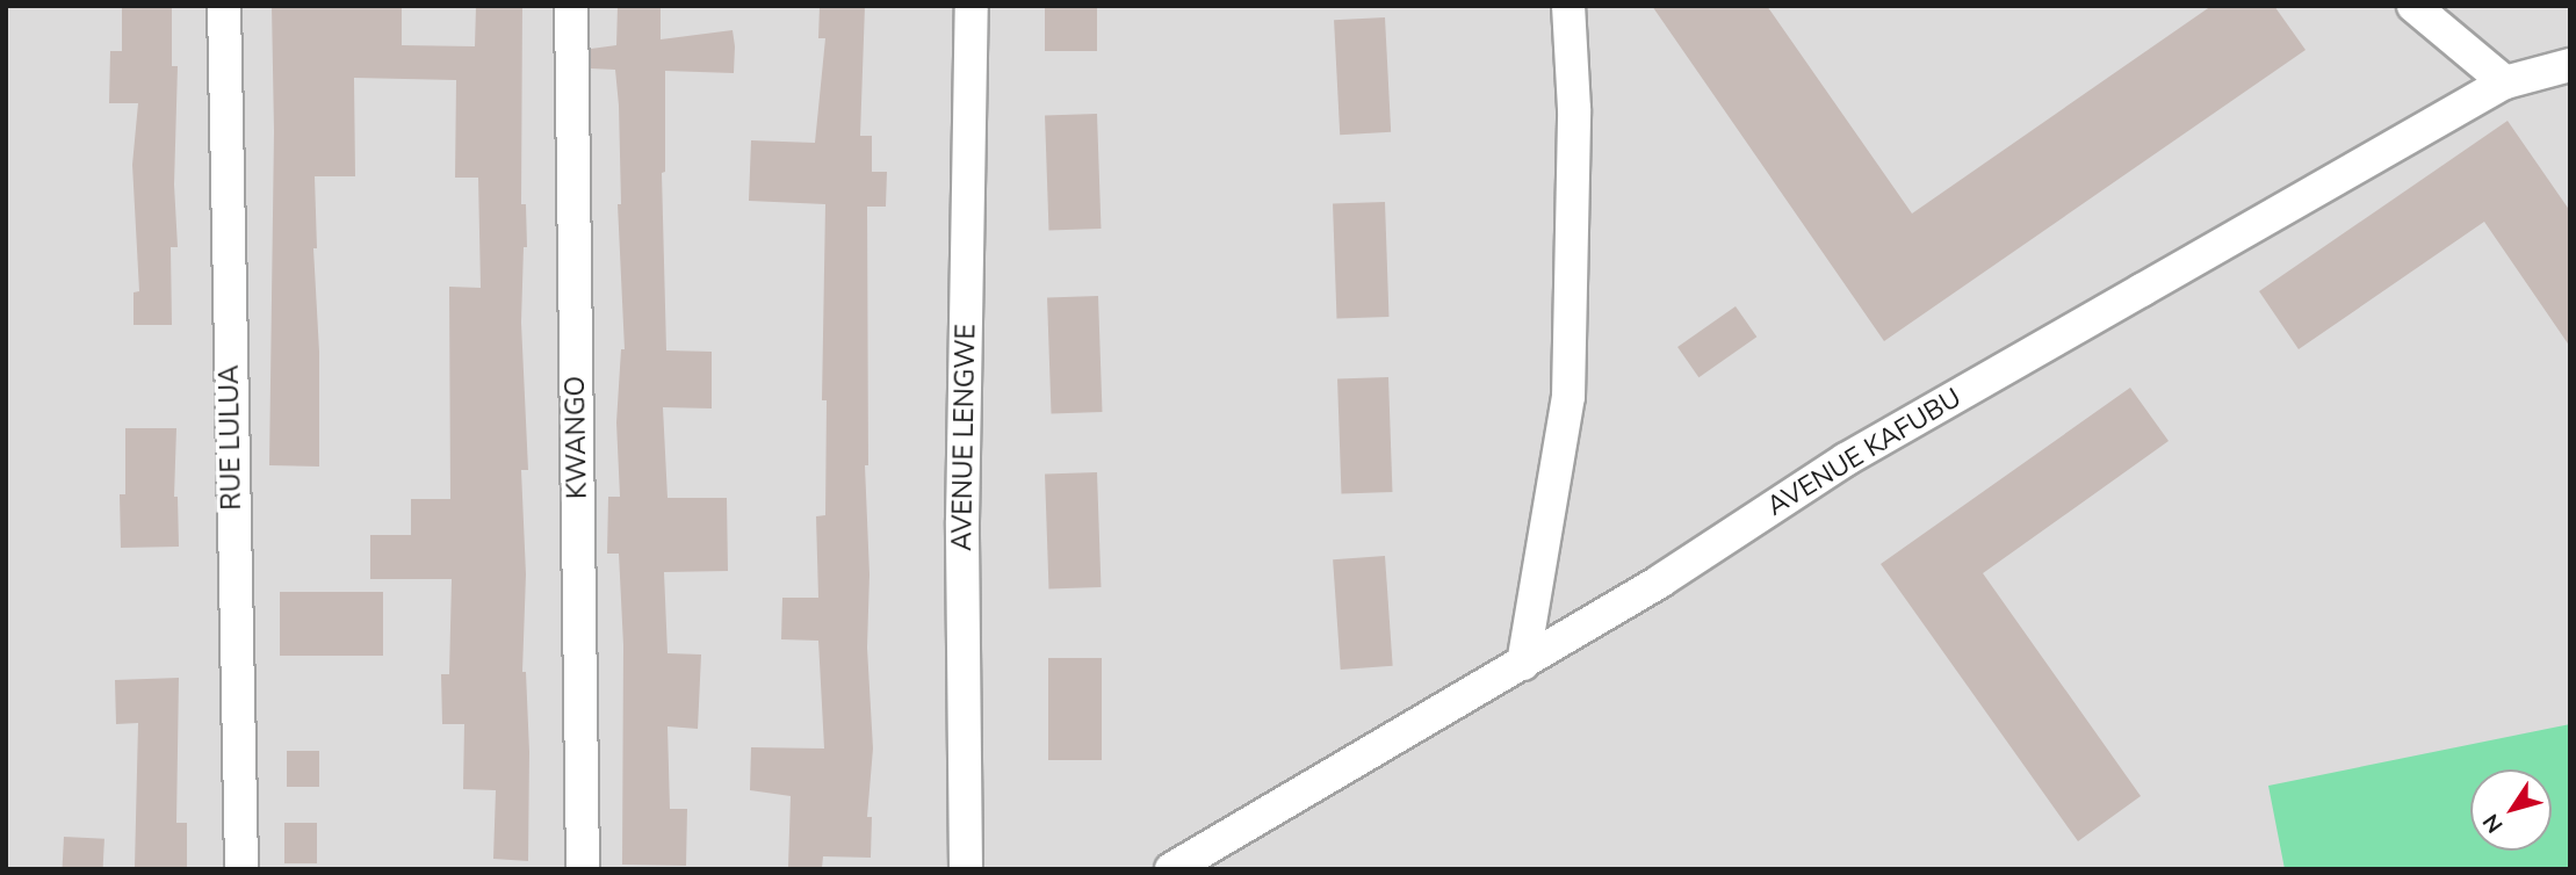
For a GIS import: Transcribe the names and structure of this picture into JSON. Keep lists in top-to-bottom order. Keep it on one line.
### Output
{"streets":{"street":["RUE LULUA","KWANGO","AVENUE LENGWE","AVENUE KAFUBU"]},"north":"bottom left"}
